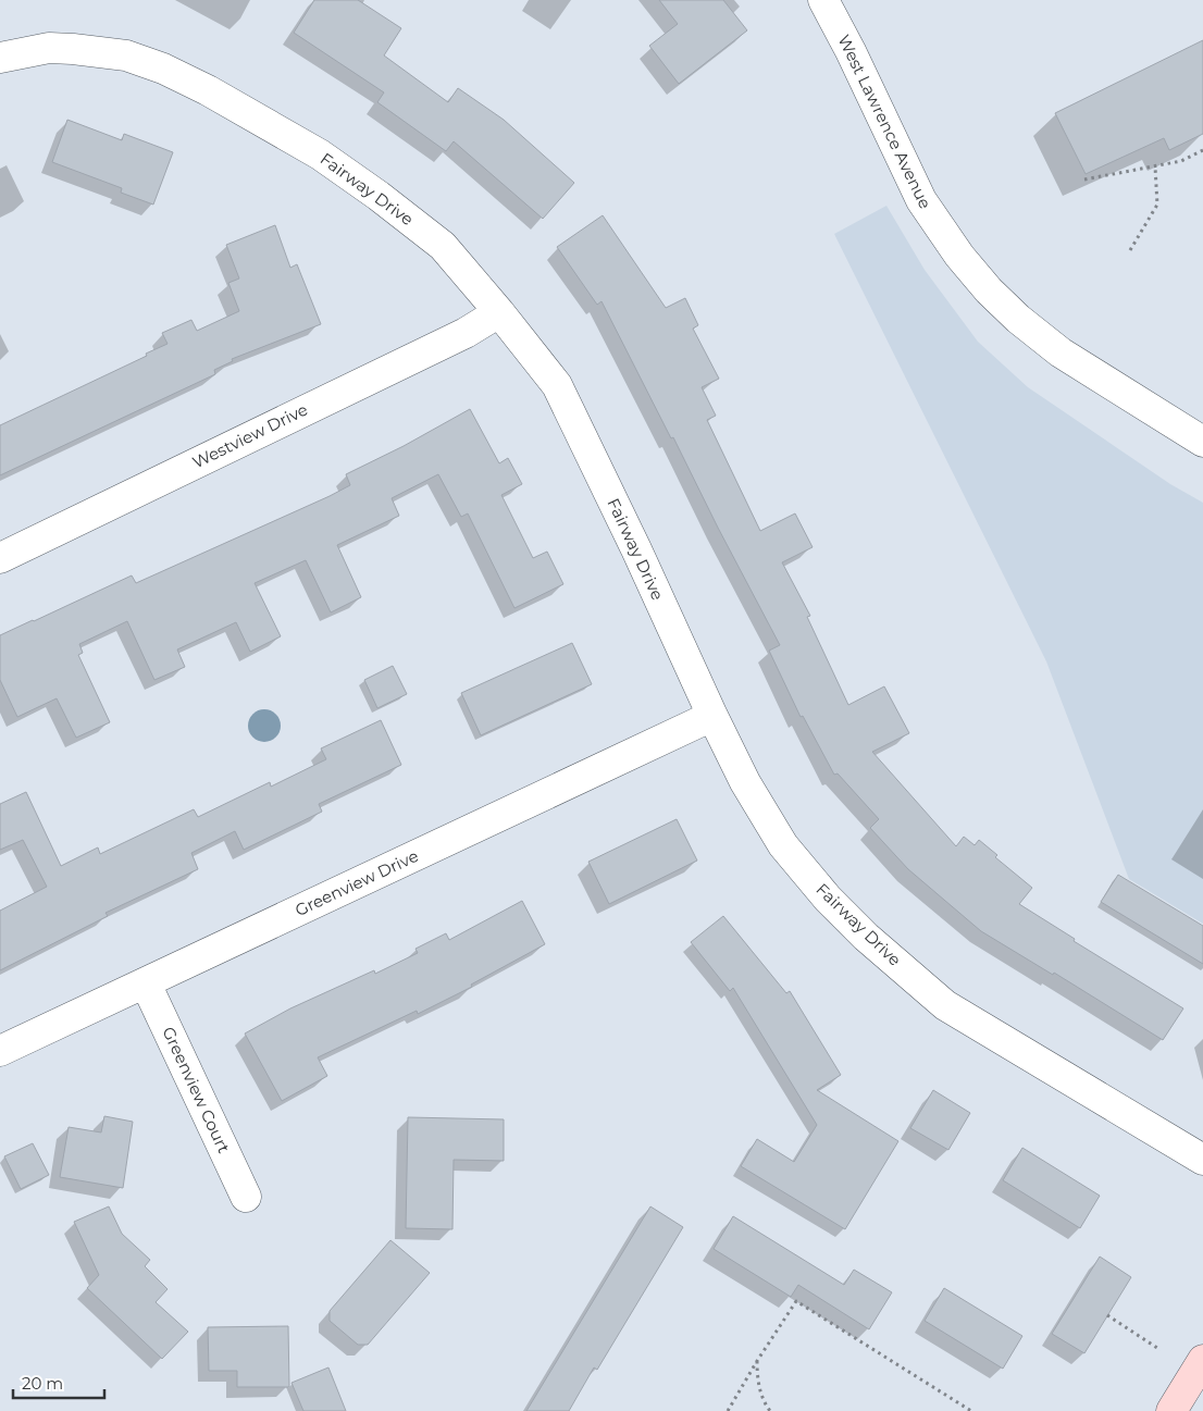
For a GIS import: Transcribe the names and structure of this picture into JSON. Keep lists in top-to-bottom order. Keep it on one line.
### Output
{"streets":{"street":["West Lawrence Avenue","Fairway Drive","Westview Drive","Greenview Drive","Greenview Court"]},"crossings":[["Fairway Drive","Westview Drive"],["Fairway Drive","Greenview Drive"],["Greenview Drive","Greenview Court"]],"scale_bar":"20 m"}
